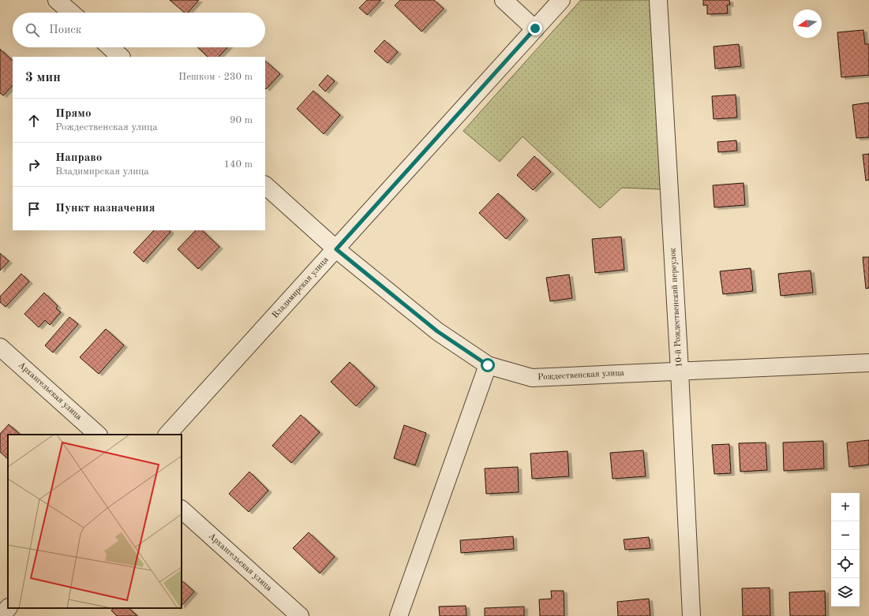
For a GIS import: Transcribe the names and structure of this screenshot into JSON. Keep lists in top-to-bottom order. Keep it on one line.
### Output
{"streets":{"street":["Владимирская улица","10-й Рождественский переулок","Рождественская улица","Архангельская улица"]},"crossings":[["Владимирская улица","Рождественская улица"],["10-й Рождественский переулок","Рождественская улица"]],"north":"left","page":{"search":"Поиск","heading":["3 мин","Пешком · 230 m"],"list":[["Прямо","Рождественская улица","90 m"],["Направо","Владимирская улица","140 m"],"Пункт назначения"],"map_buttons":["+","−"]}}
